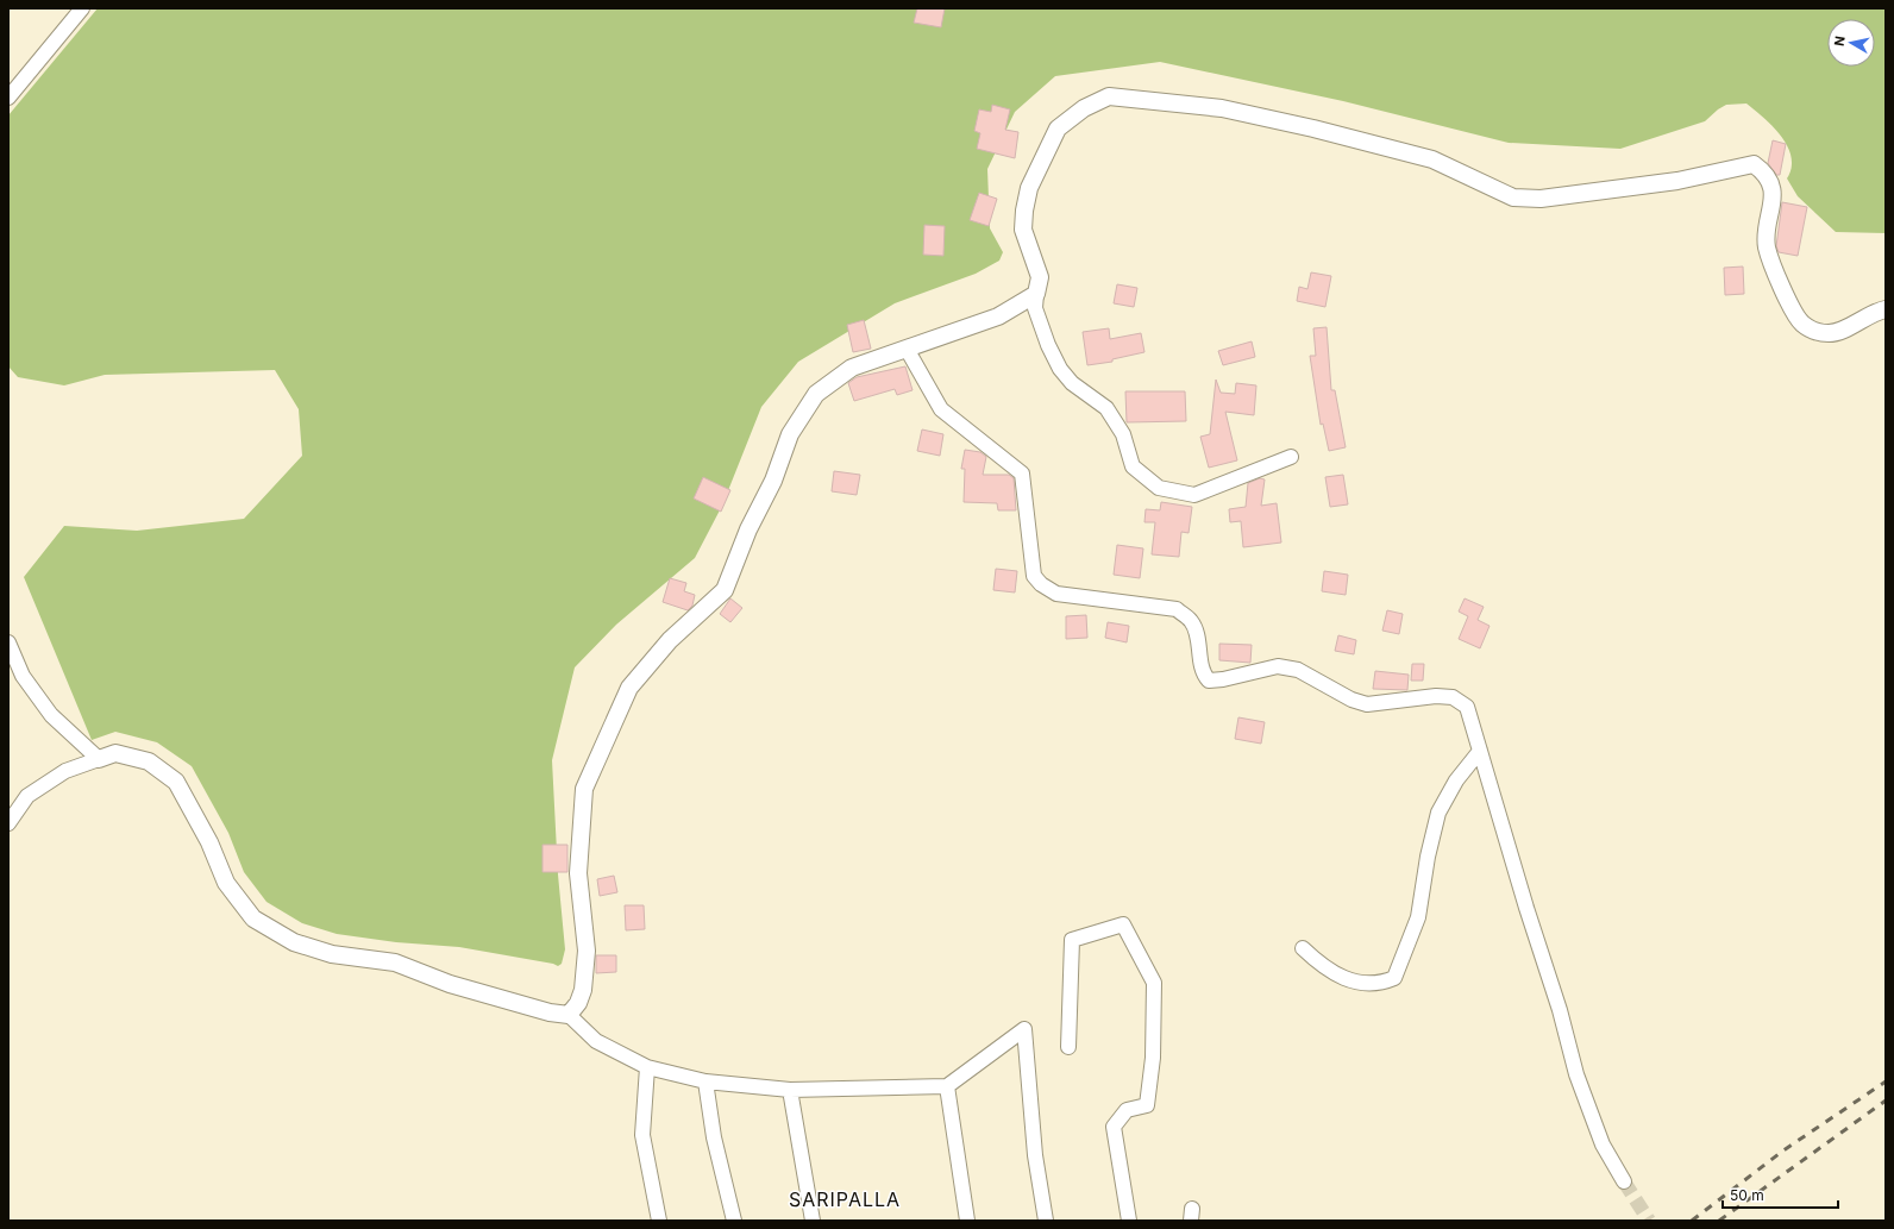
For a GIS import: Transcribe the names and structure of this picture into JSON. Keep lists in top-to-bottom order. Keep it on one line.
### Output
{"districts":["SARIPALLA"],"scale_bar":"50 m","north":"left"}
